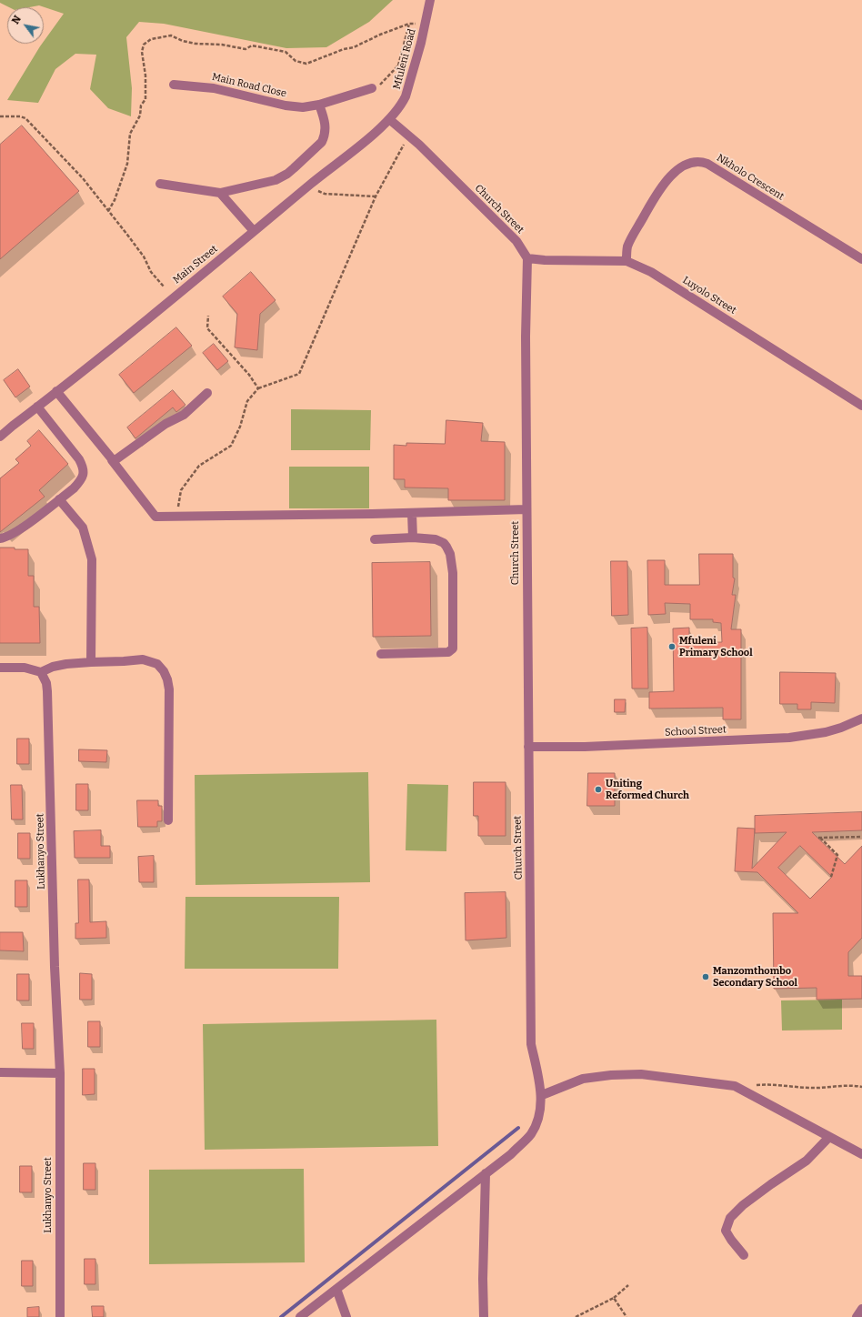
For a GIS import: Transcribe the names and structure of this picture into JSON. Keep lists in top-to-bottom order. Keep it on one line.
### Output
{"streets":{"street":["Mfuleni Road","Main Road Close","Nkholo Crescent","Church Street","Main Street","Luyolo Street","School Street","Lukhanyo Street"]},"crossings":[["Mfuleni Road","Church Street"],["Mfuleni Road","Main Street"],["Nkholo Crescent","Luyolo Street"],["Church Street","Main Street"],["Church Street","Luyolo Street"],["Church Street","School Street"]],"places":["Mfuleni Primary School","Uniting Reformed Church","Manzomthombo Secondary School"],"north":"top left"}
